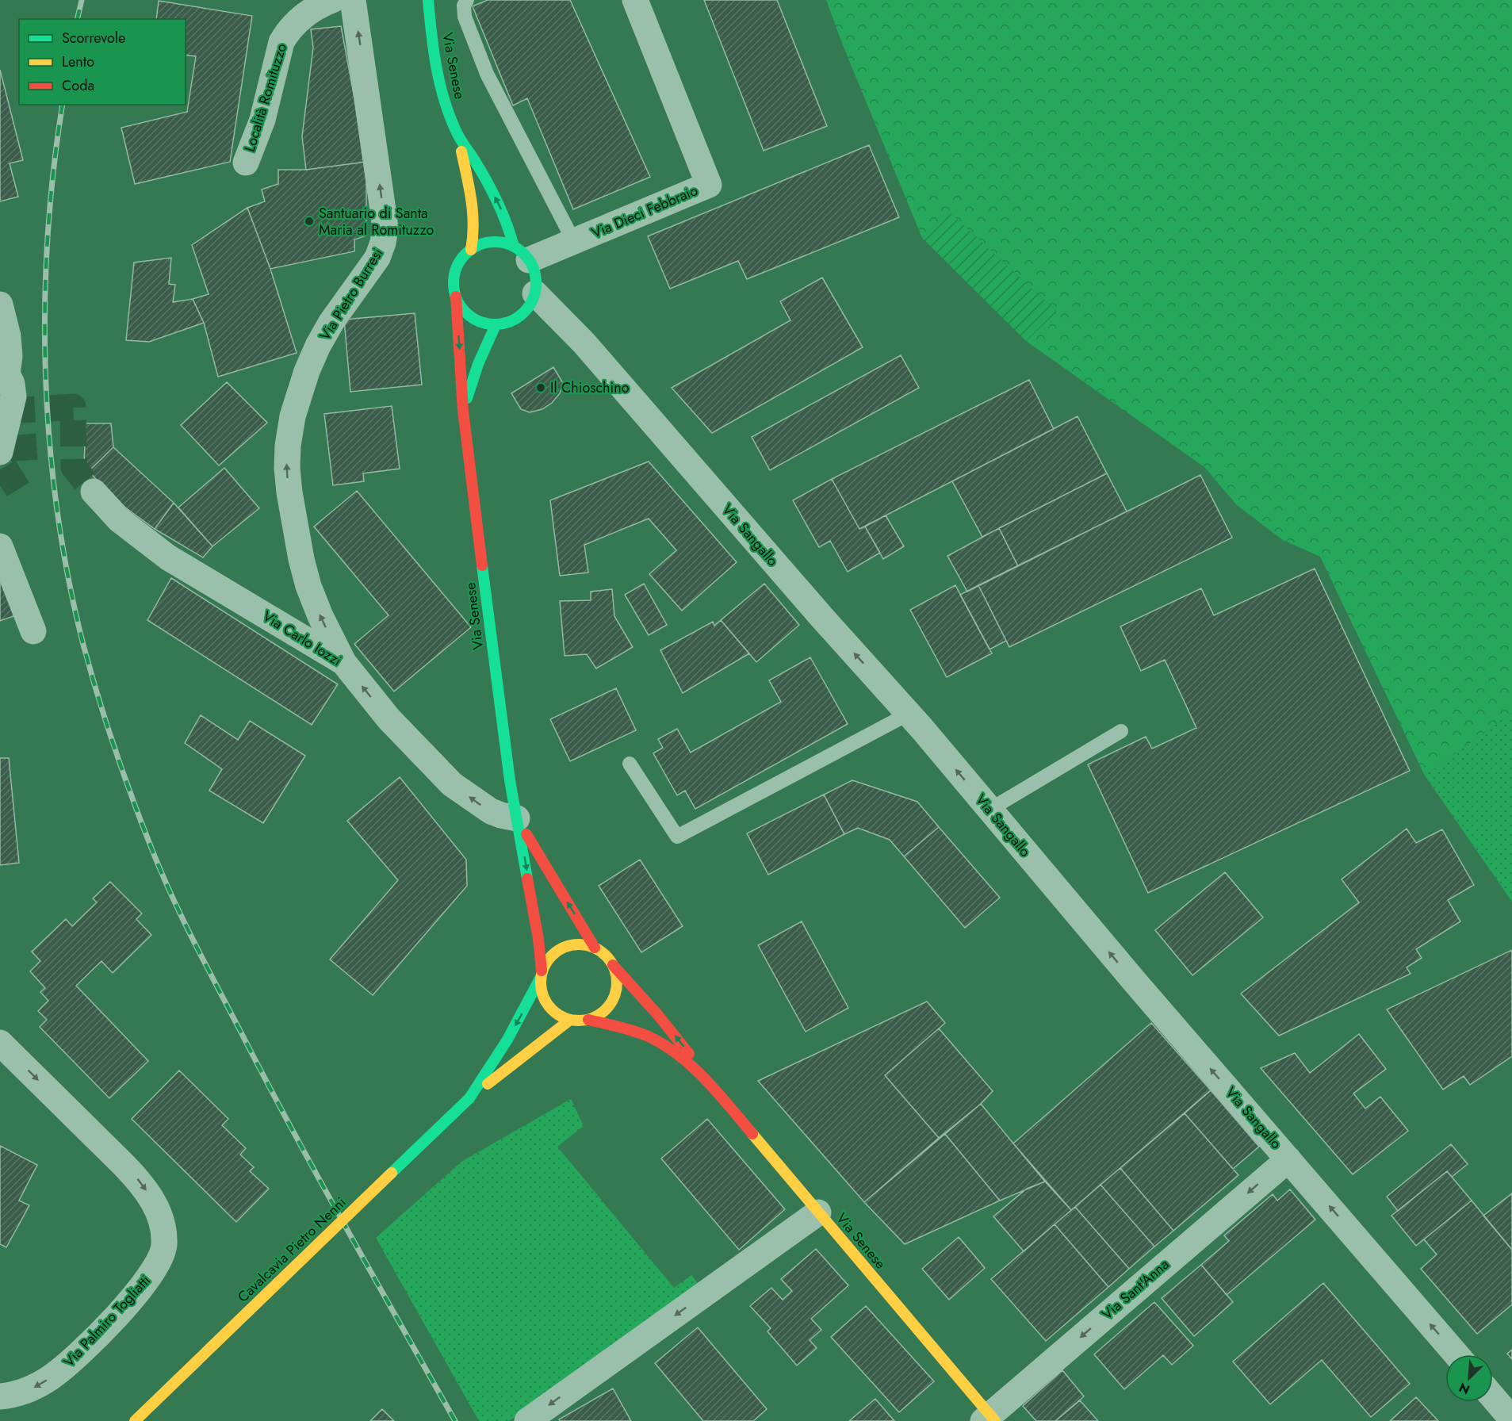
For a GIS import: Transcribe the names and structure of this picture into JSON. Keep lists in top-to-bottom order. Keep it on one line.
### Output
{"streets":{"main road":["Via Senese","Cavalcavia Pietro Nenni"],"street":["Località Romituzzo","Via Dieci Febbraio","Via Pietro Burresi","Via Sangallo","Via Carlo Iozzi","Via Sant'Anna","Via Palmiro Togliatti"]},"crossings":[["Via Senese","Via Dieci Febbraio"],["Via Senese","Via Sangallo"],["Via Senese","Via Carlo Iozzi"],["Via Senese","Cavalcavia Pietro Nenni"],["Via Senese","Via Sant'Anna"],["Via Dieci Febbraio","Via Sangallo"],["Via Pietro Burresi","Via Carlo Iozzi"],["Via Sangallo","Via Sant'Anna"]],"one_way":["Via Pietro Burresi","Via Sangallo","Via Carlo Iozzi","Via Sant'Anna"],"places":["Santuario di Santa Maria al Romituzzo","Il Chioschino"],"legend":["Scorrevole","Lento","Coda"],"north":"bottom left"}
